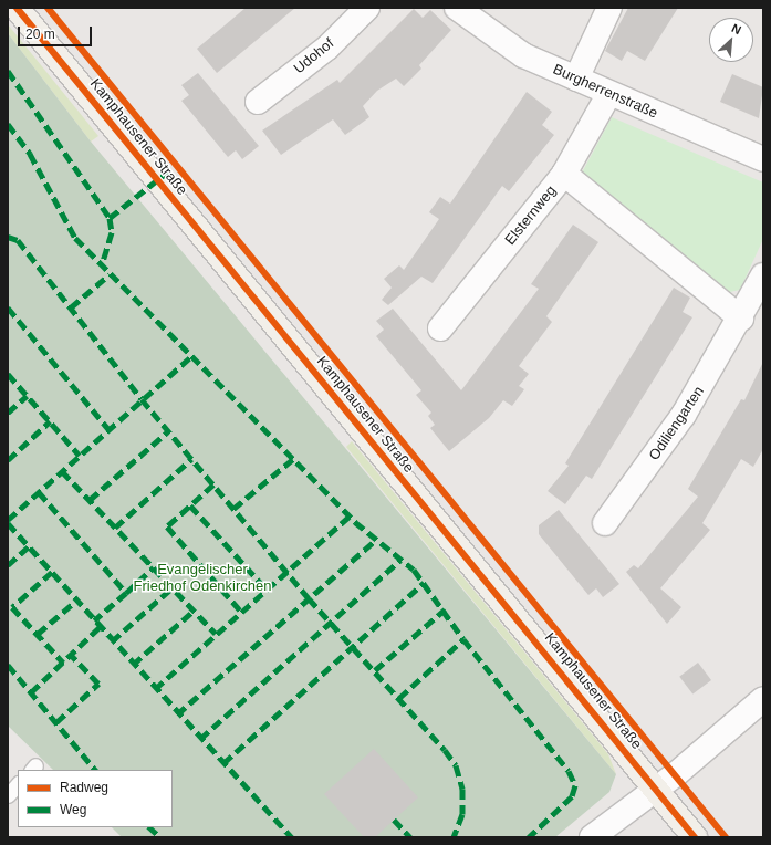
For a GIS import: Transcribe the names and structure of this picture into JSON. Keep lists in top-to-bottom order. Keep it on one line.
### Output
{"streets":{"main road":["Kamphausener Straße"],"street":["Udohof","Burgherrenstraße","Elsternweg","Odiliengarten"]},"crossings":[["Burgherrenstraße","Elsternweg"]],"parks":["Evangelischer Friedhof Odenkirchen"],"legend":["Radweg","Weg"],"scale_bar":"20 m","north":"top right"}
